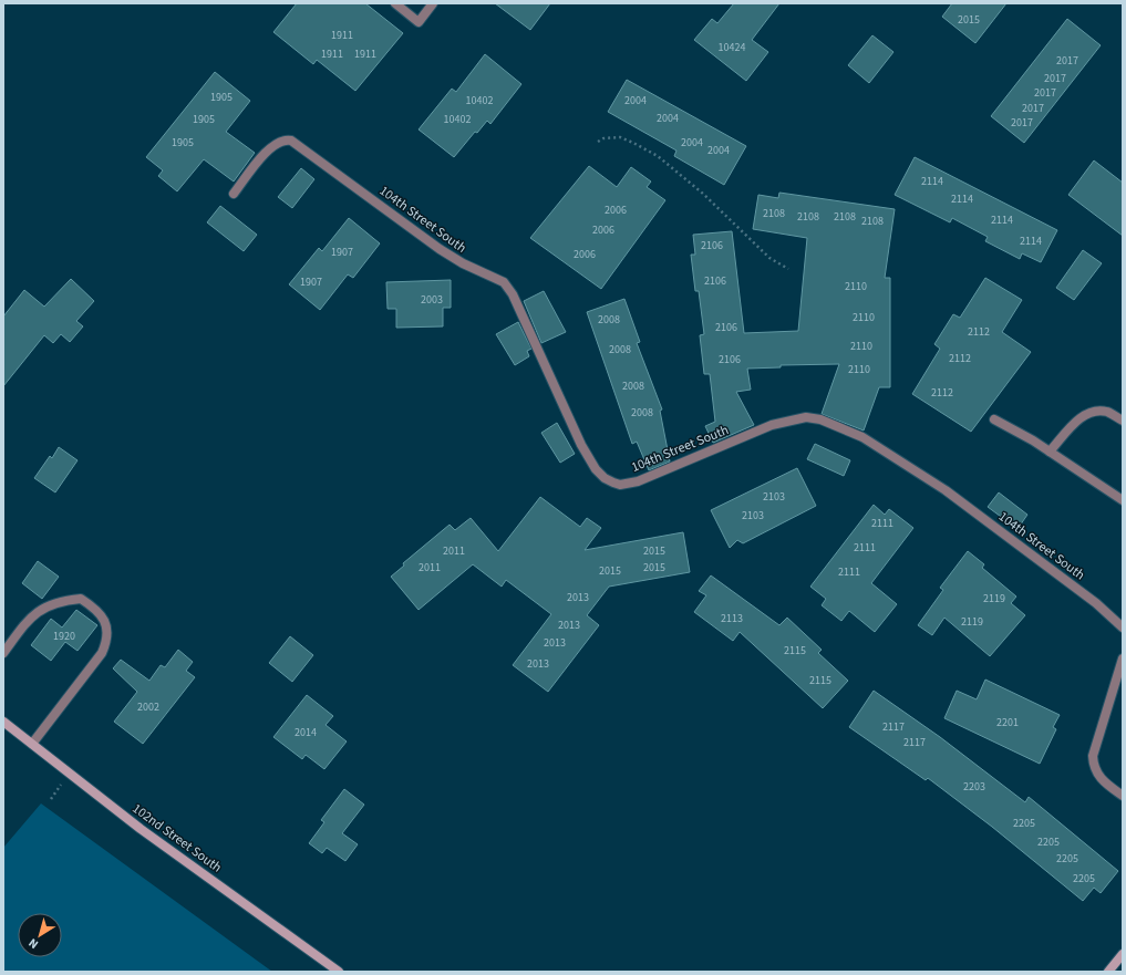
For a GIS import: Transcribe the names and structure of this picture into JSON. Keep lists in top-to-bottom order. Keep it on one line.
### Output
{"streets":{"street":["104th Street South","102nd Street South"]},"house_numbers":["2015","1911","10424","1911","1911","2017","2017","2017","1905","10402","2004","2017","2004","1905","10402","2017","1905","2004","2004","2114","2114","2006","2108","2108","2108","2114","2108","2006","2114","2106","1907","2006","2106","1907","2110","2003","2110","2008","2106","2112","2110","2008","2112","2106","2110","2008","2112","2008","2103","2103","2111","2111","2011","2015","2011","2015","2015","2111","2013","2119","2113","2119","2013","1920","2013","2115","2013","2115","2002","2201","2117","2014","2117","2203","2205","2205","2205","2205"],"north":"bottom left"}
